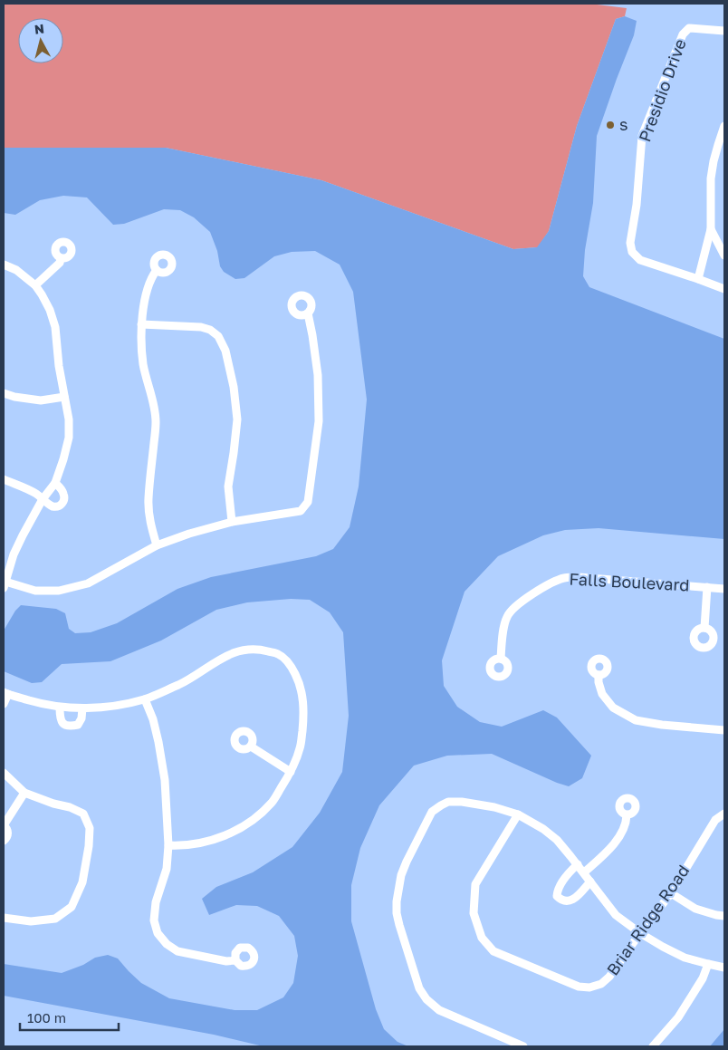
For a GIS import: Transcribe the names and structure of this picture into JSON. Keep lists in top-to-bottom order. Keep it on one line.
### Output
{"streets":{"street":["Presidio Drive","Falls Boulevard","Briar Ridge Road"]},"places":["s"],"scale_bar":"100 m","north":"top"}
